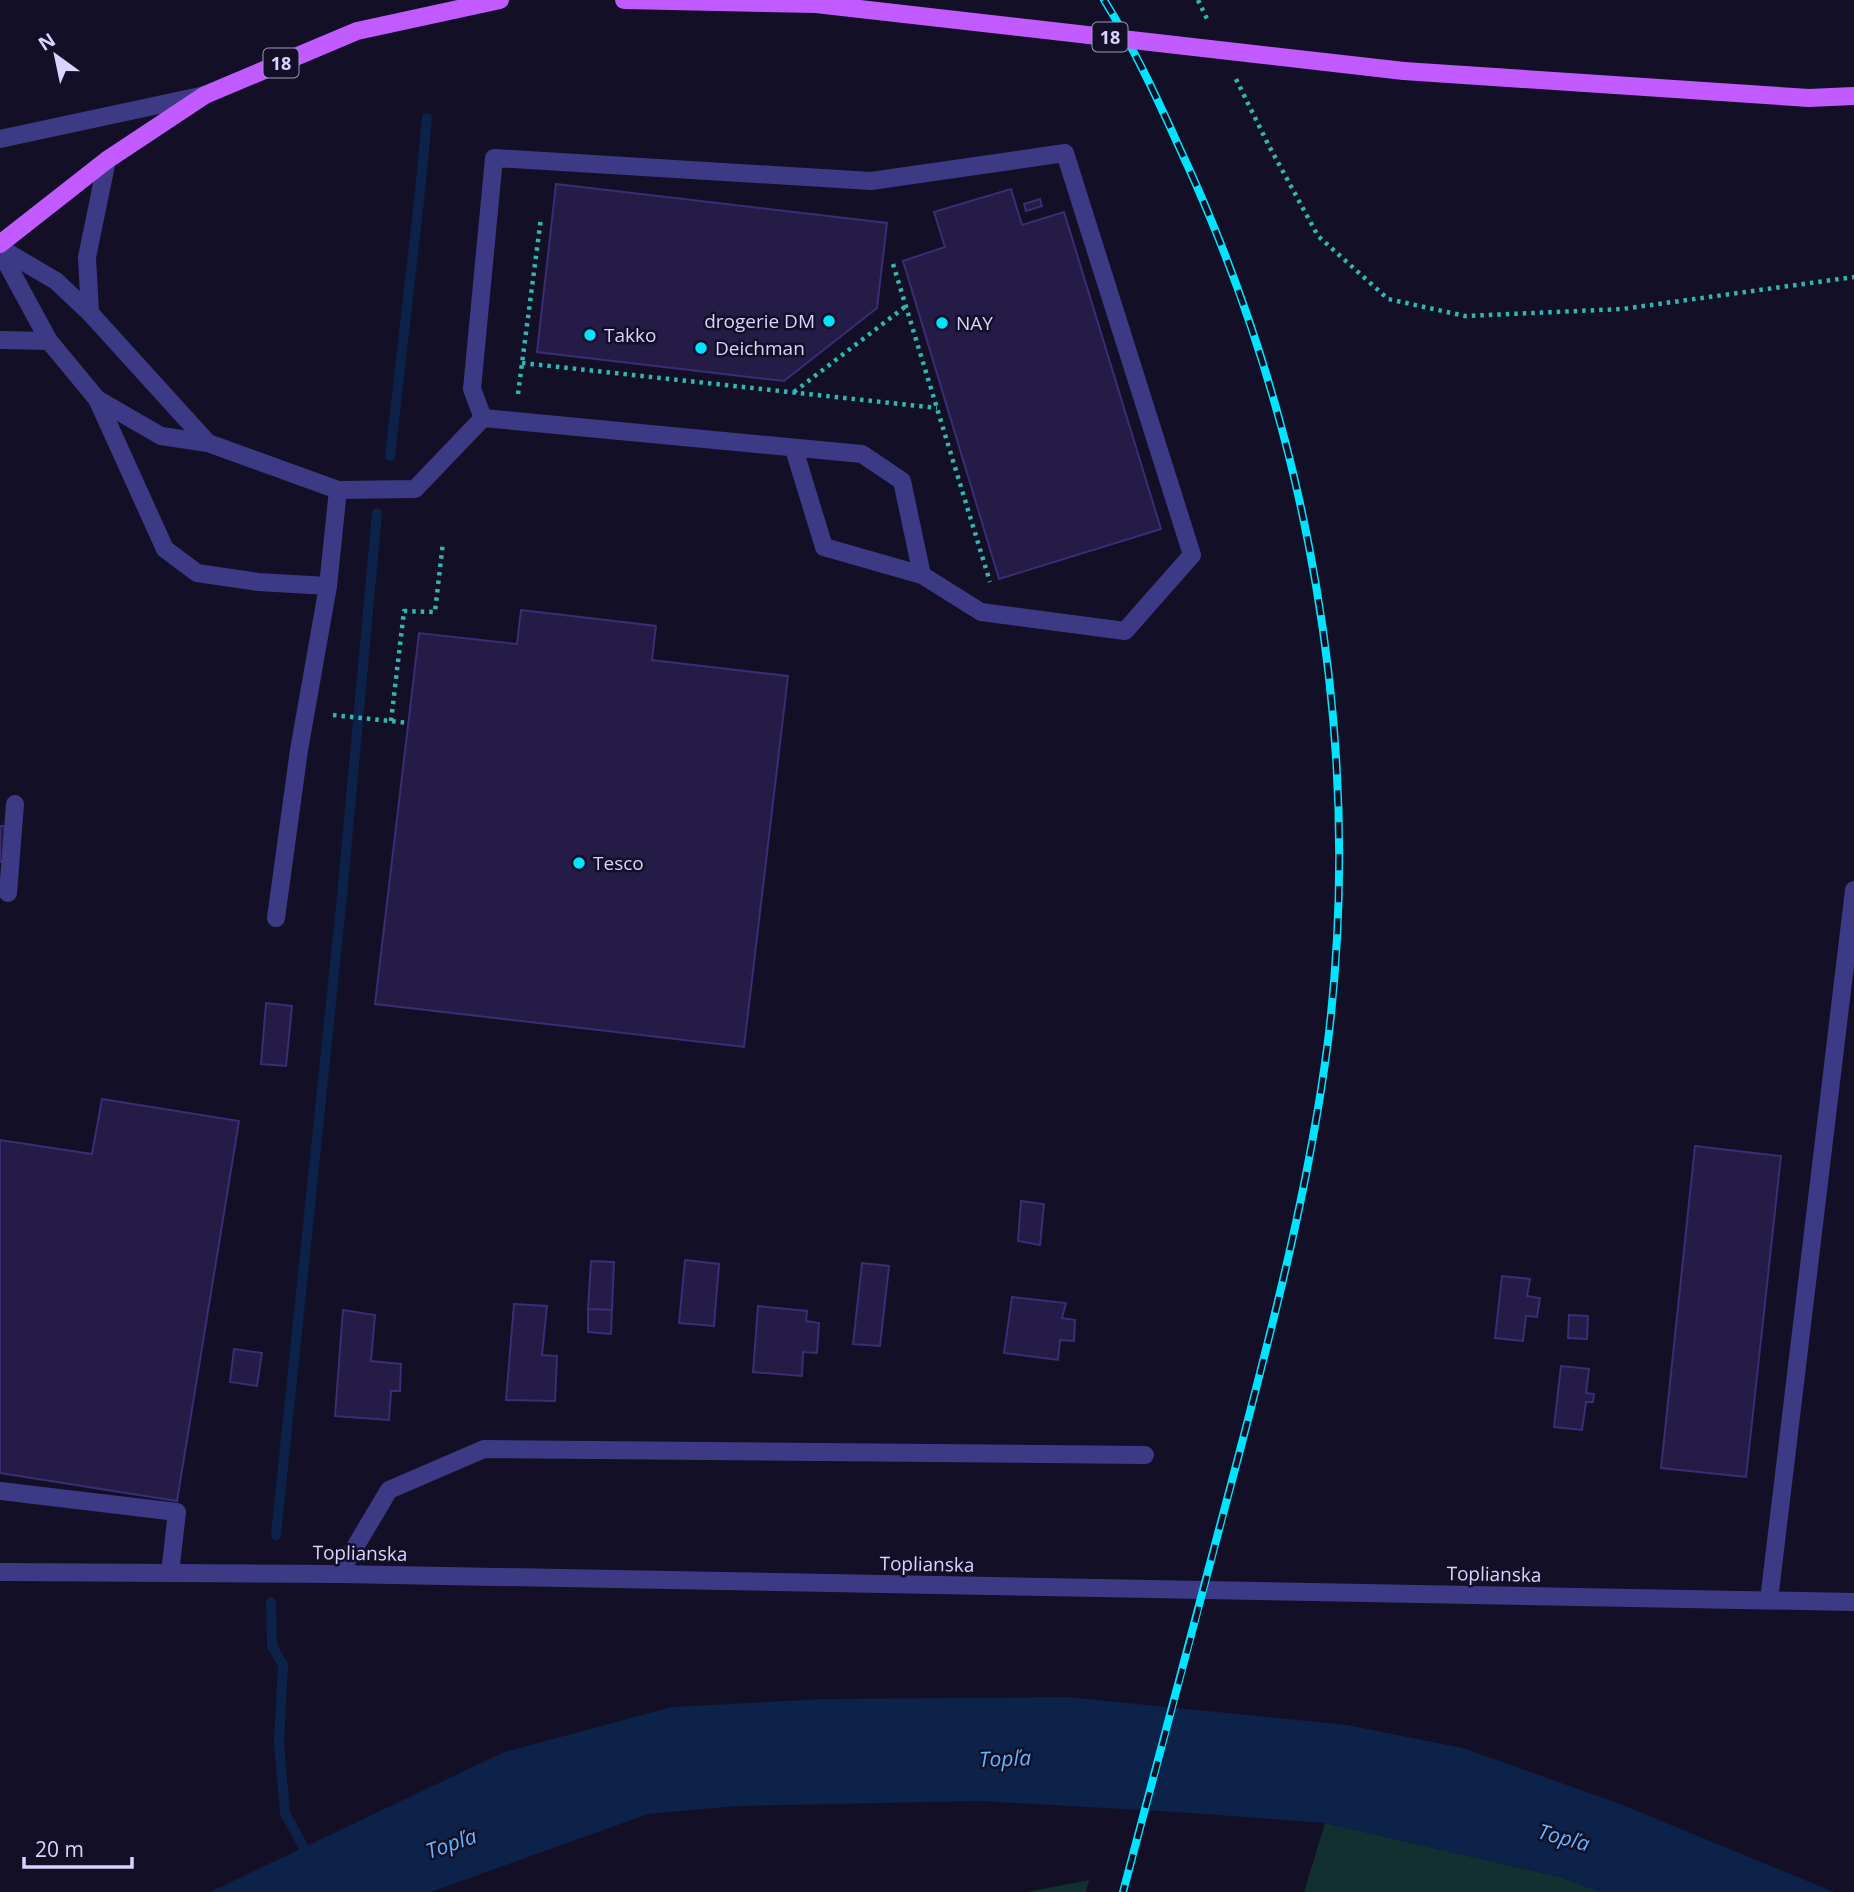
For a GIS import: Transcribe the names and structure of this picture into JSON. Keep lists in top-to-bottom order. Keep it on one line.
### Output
{"streets":{"main road":["18"],"street":["Toplianska"]},"water":["Topľa"],"places":["drogerie DM","NAY","Takko","Deichman","Tesco"],"scale_bar":"20 m","north":"top left"}
